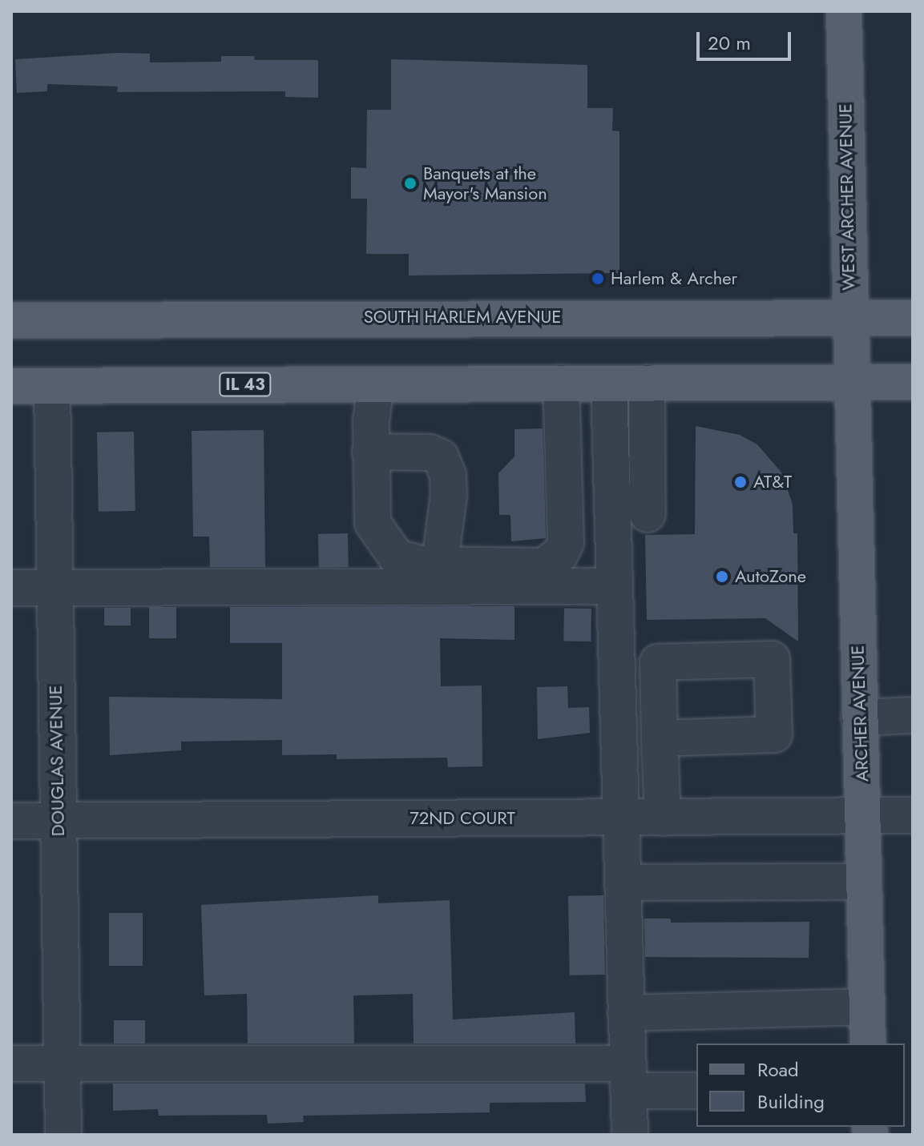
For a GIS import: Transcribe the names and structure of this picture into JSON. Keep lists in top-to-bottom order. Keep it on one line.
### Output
{"streets":{"main road":["WEST ARCHER AVENUE","SOUTH HARLEM AVENUE","IL 43","ARCHER AVENUE"],"street":["DOUGLAS AVENUE","72ND COURT"]},"crossings":[["WEST ARCHER AVENUE","SOUTH HARLEM AVENUE"],["WEST ARCHER AVENUE","IL 43"],["WEST ARCHER AVENUE","ARCHER AVENUE"],["IL 43","ARCHER AVENUE"],["IL 43","DOUGLAS AVENUE"],["ARCHER AVENUE","72ND COURT"],["DOUGLAS AVENUE","72ND COURT"]],"places":["Banquets at the Mayor's Mansion","Harlem & Archer","AT&T","AutoZone"],"legend":["Road","Building"],"scale_bar":"20 m"}
